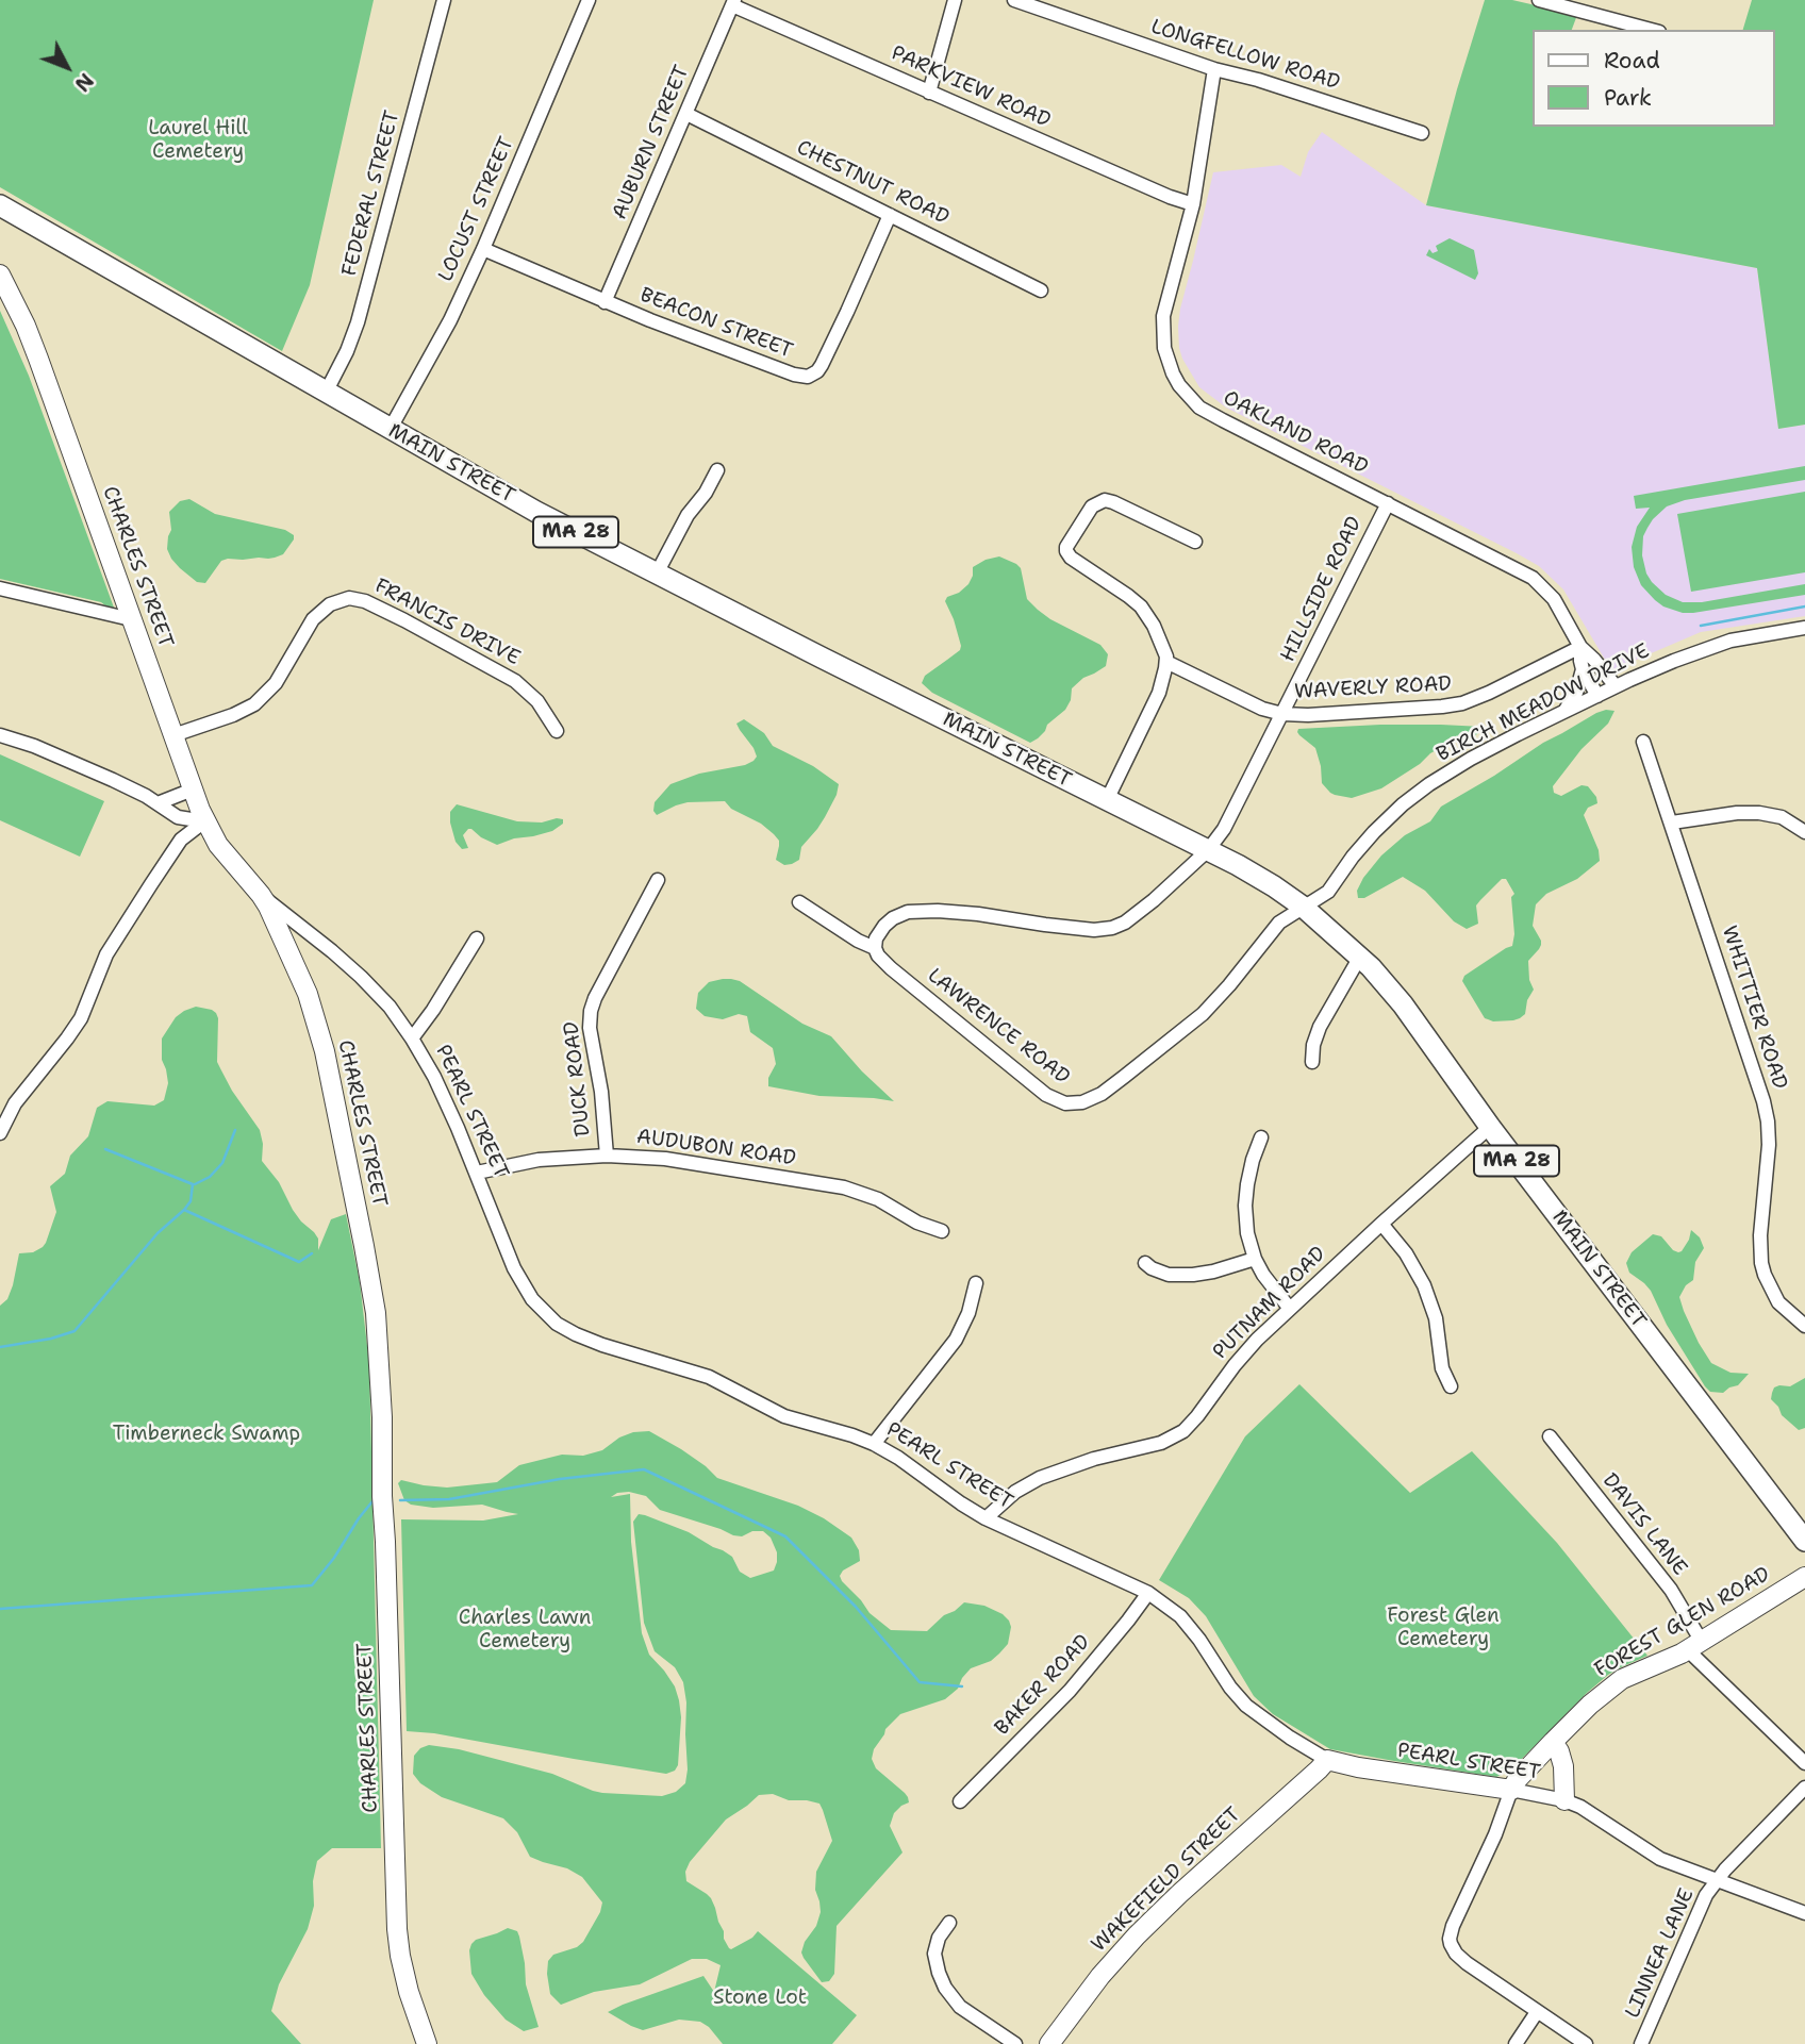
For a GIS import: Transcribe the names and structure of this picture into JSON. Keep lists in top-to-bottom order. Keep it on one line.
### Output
{"streets":{"main road":["MAIN STREET","MA 28"],"street":["LONGFELLOW ROAD","PARKVIEW ROAD","AUBURN STREET","CHESTNUT ROAD","FEDERAL STREET","LOCUST STREET","BEACON STREET","OAKLAND ROAD","CHARLES STREET","HILLSIDE ROAD","FRANCIS DRIVE","WAVERLY ROAD","BIRCH MEADOW DRIVE","WHITTIER ROAD","LAWRENCE ROAD","DUCK ROAD","PEARL STREET","AUDUBON ROAD","PUTNAM ROAD","DAVIS LANE","FOREST GLEN ROAD","BAKER ROAD","WAKEFIELD STREET","LINNEA LANE"]},"crossings":[["LONGFELLOW ROAD","OAKLAND ROAD"],["PARKVIEW ROAD","AUBURN STREET"],["PARKVIEW ROAD","OAKLAND ROAD"],["AUBURN STREET","CHESTNUT ROAD"],["AUBURN STREET","BEACON STREET"],["CHESTNUT ROAD","BEACON STREET"],["FEDERAL STREET","MAIN STREET"],["LOCUST STREET","BEACON STREET"],["LOCUST STREET","MAIN STREET"],["OAKLAND ROAD","HILLSIDE ROAD"],["OAKLAND ROAD","WAVERLY ROAD"],["OAKLAND ROAD","BIRCH MEADOW DRIVE"],["MAIN STREET","HILLSIDE ROAD"],["MAIN STREET","BIRCH MEADOW DRIVE"],["MAIN STREET","LAWRENCE ROAD"],["MAIN STREET","PUTNAM ROAD"],["CHARLES STREET","FRANCIS DRIVE"],["CHARLES STREET","PEARL STREET"],["HILLSIDE ROAD","WAVERLY ROAD"],["HILLSIDE ROAD","LAWRENCE ROAD"],["BIRCH MEADOW DRIVE","LAWRENCE ROAD"],["DUCK ROAD","AUDUBON ROAD"],["PEARL STREET","AUDUBON ROAD"],["PEARL STREET","PUTNAM ROAD"],["PEARL STREET","FOREST GLEN ROAD"],["PEARL STREET","BAKER ROAD"],["PEARL STREET","WAKEFIELD STREET"],["PEARL STREET","LINNEA LANE"],["DAVIS LANE","FOREST GLEN ROAD"]],"parks":["Laurel Hill Cemetery","Timberneck Swamp","Forest Glen Cemetery","Charles Lawn Cemetery","Stone Lot"],"legend":["Road","Park"],"north":"bottom right"}
